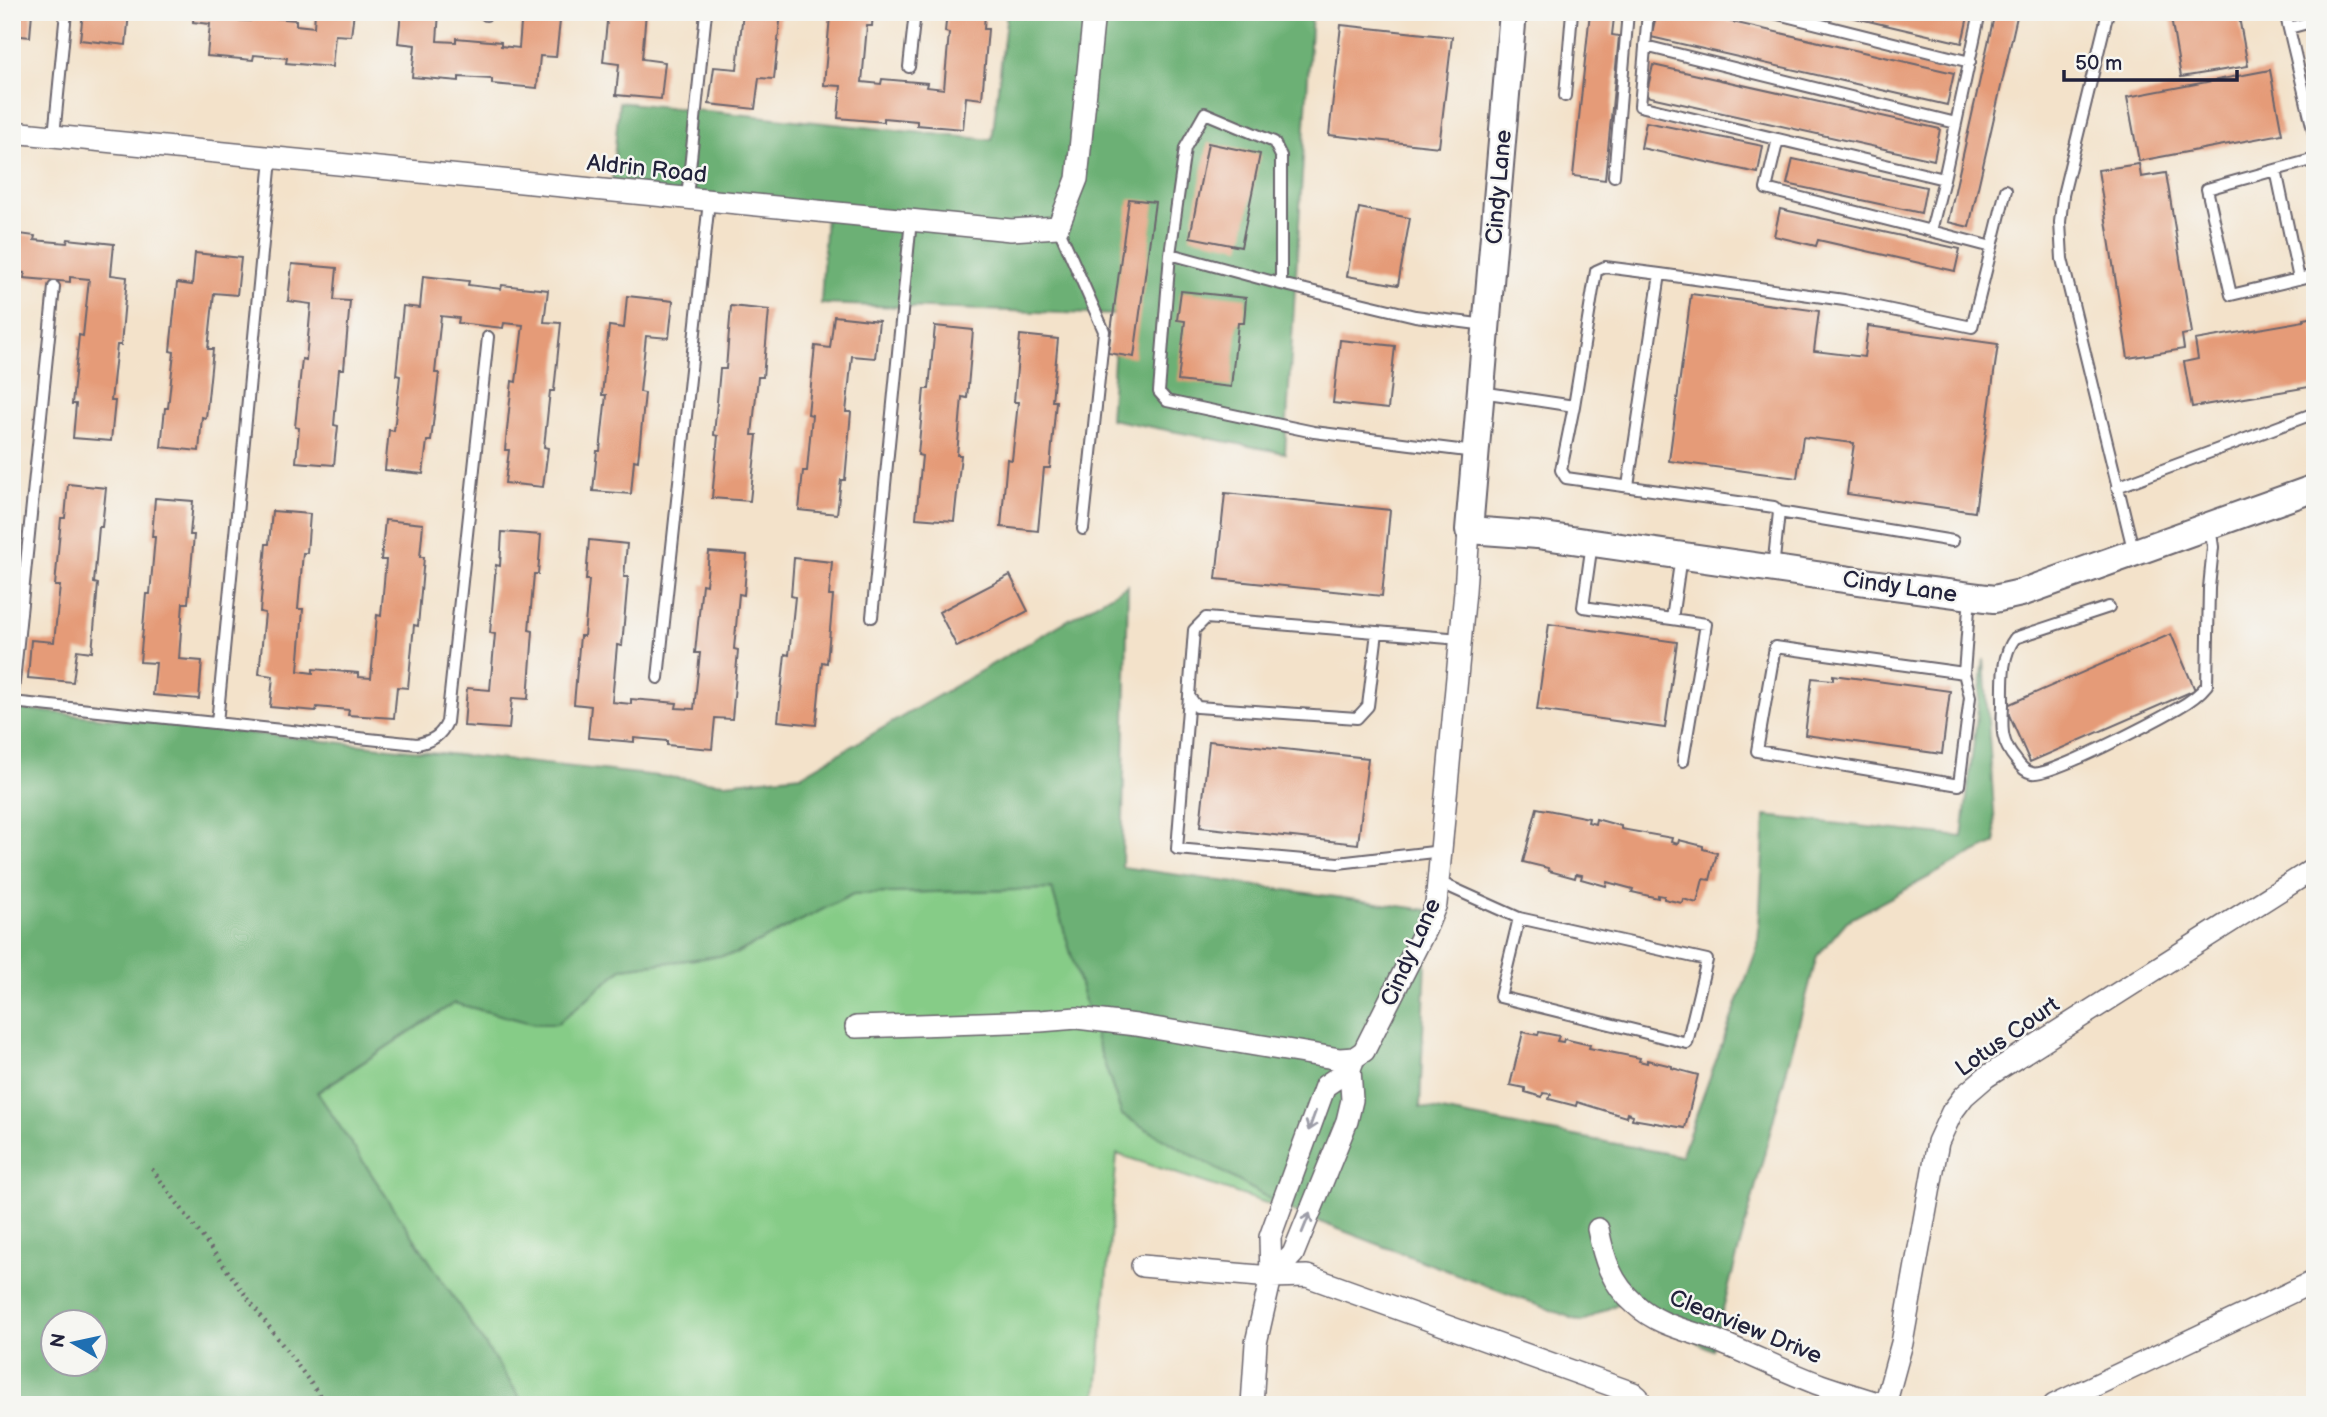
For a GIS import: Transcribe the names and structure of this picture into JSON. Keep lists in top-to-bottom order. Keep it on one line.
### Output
{"streets":{"street":["Aldrin Road","Cindy Lane","Lotus Court","Clearview Drive"]},"crossings":[["Lotus Court","Clearview Drive"]],"scale_bar":"50 m","north":"left"}
